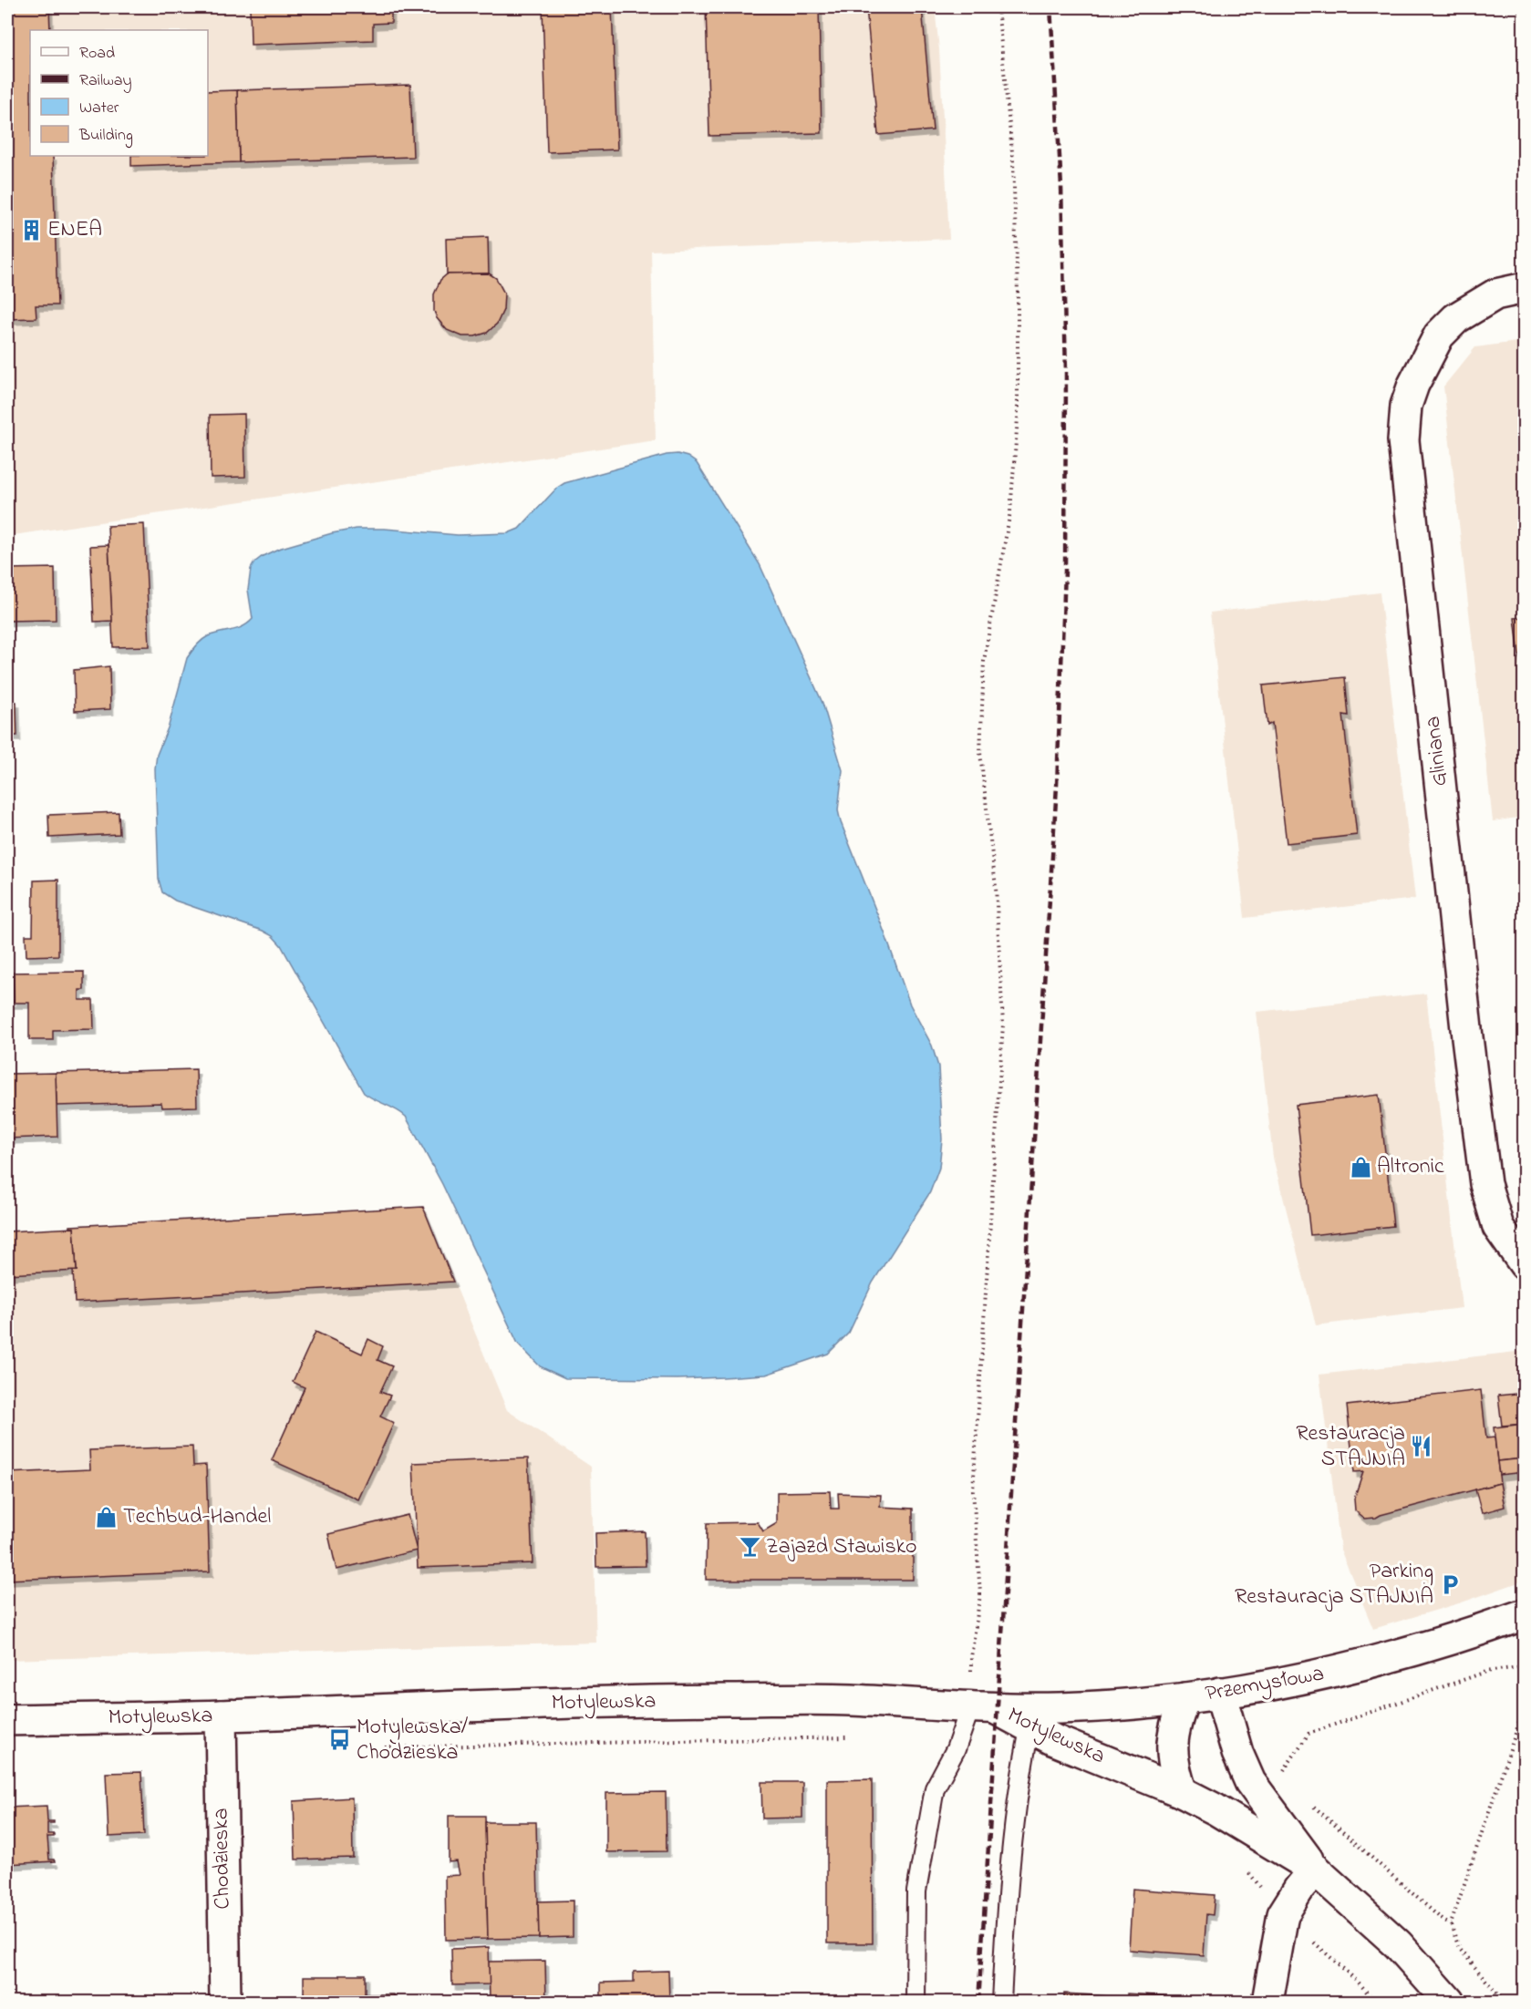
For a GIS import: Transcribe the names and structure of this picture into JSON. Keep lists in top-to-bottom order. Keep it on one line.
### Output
{"streets":{"street":["Gliniana","Przemysłowa","Motylewska","Chodzieska"]},"crossings":[["Przemysłowa","Motylewska"],["Motylewska","Chodzieska"]],"places":{"building":["ENEA"],"shop":["Altronic","Techbud-Handel"],"restaurant":["Restauracja STAJNIA"],"bar":["Zajazd Stawisko"],"parking":["Parking Restauracja STAJNIA"],"bus stop":["Motylewska/ Chodzieska"]},"legend":["Road","Railway","Water","Building"]}
